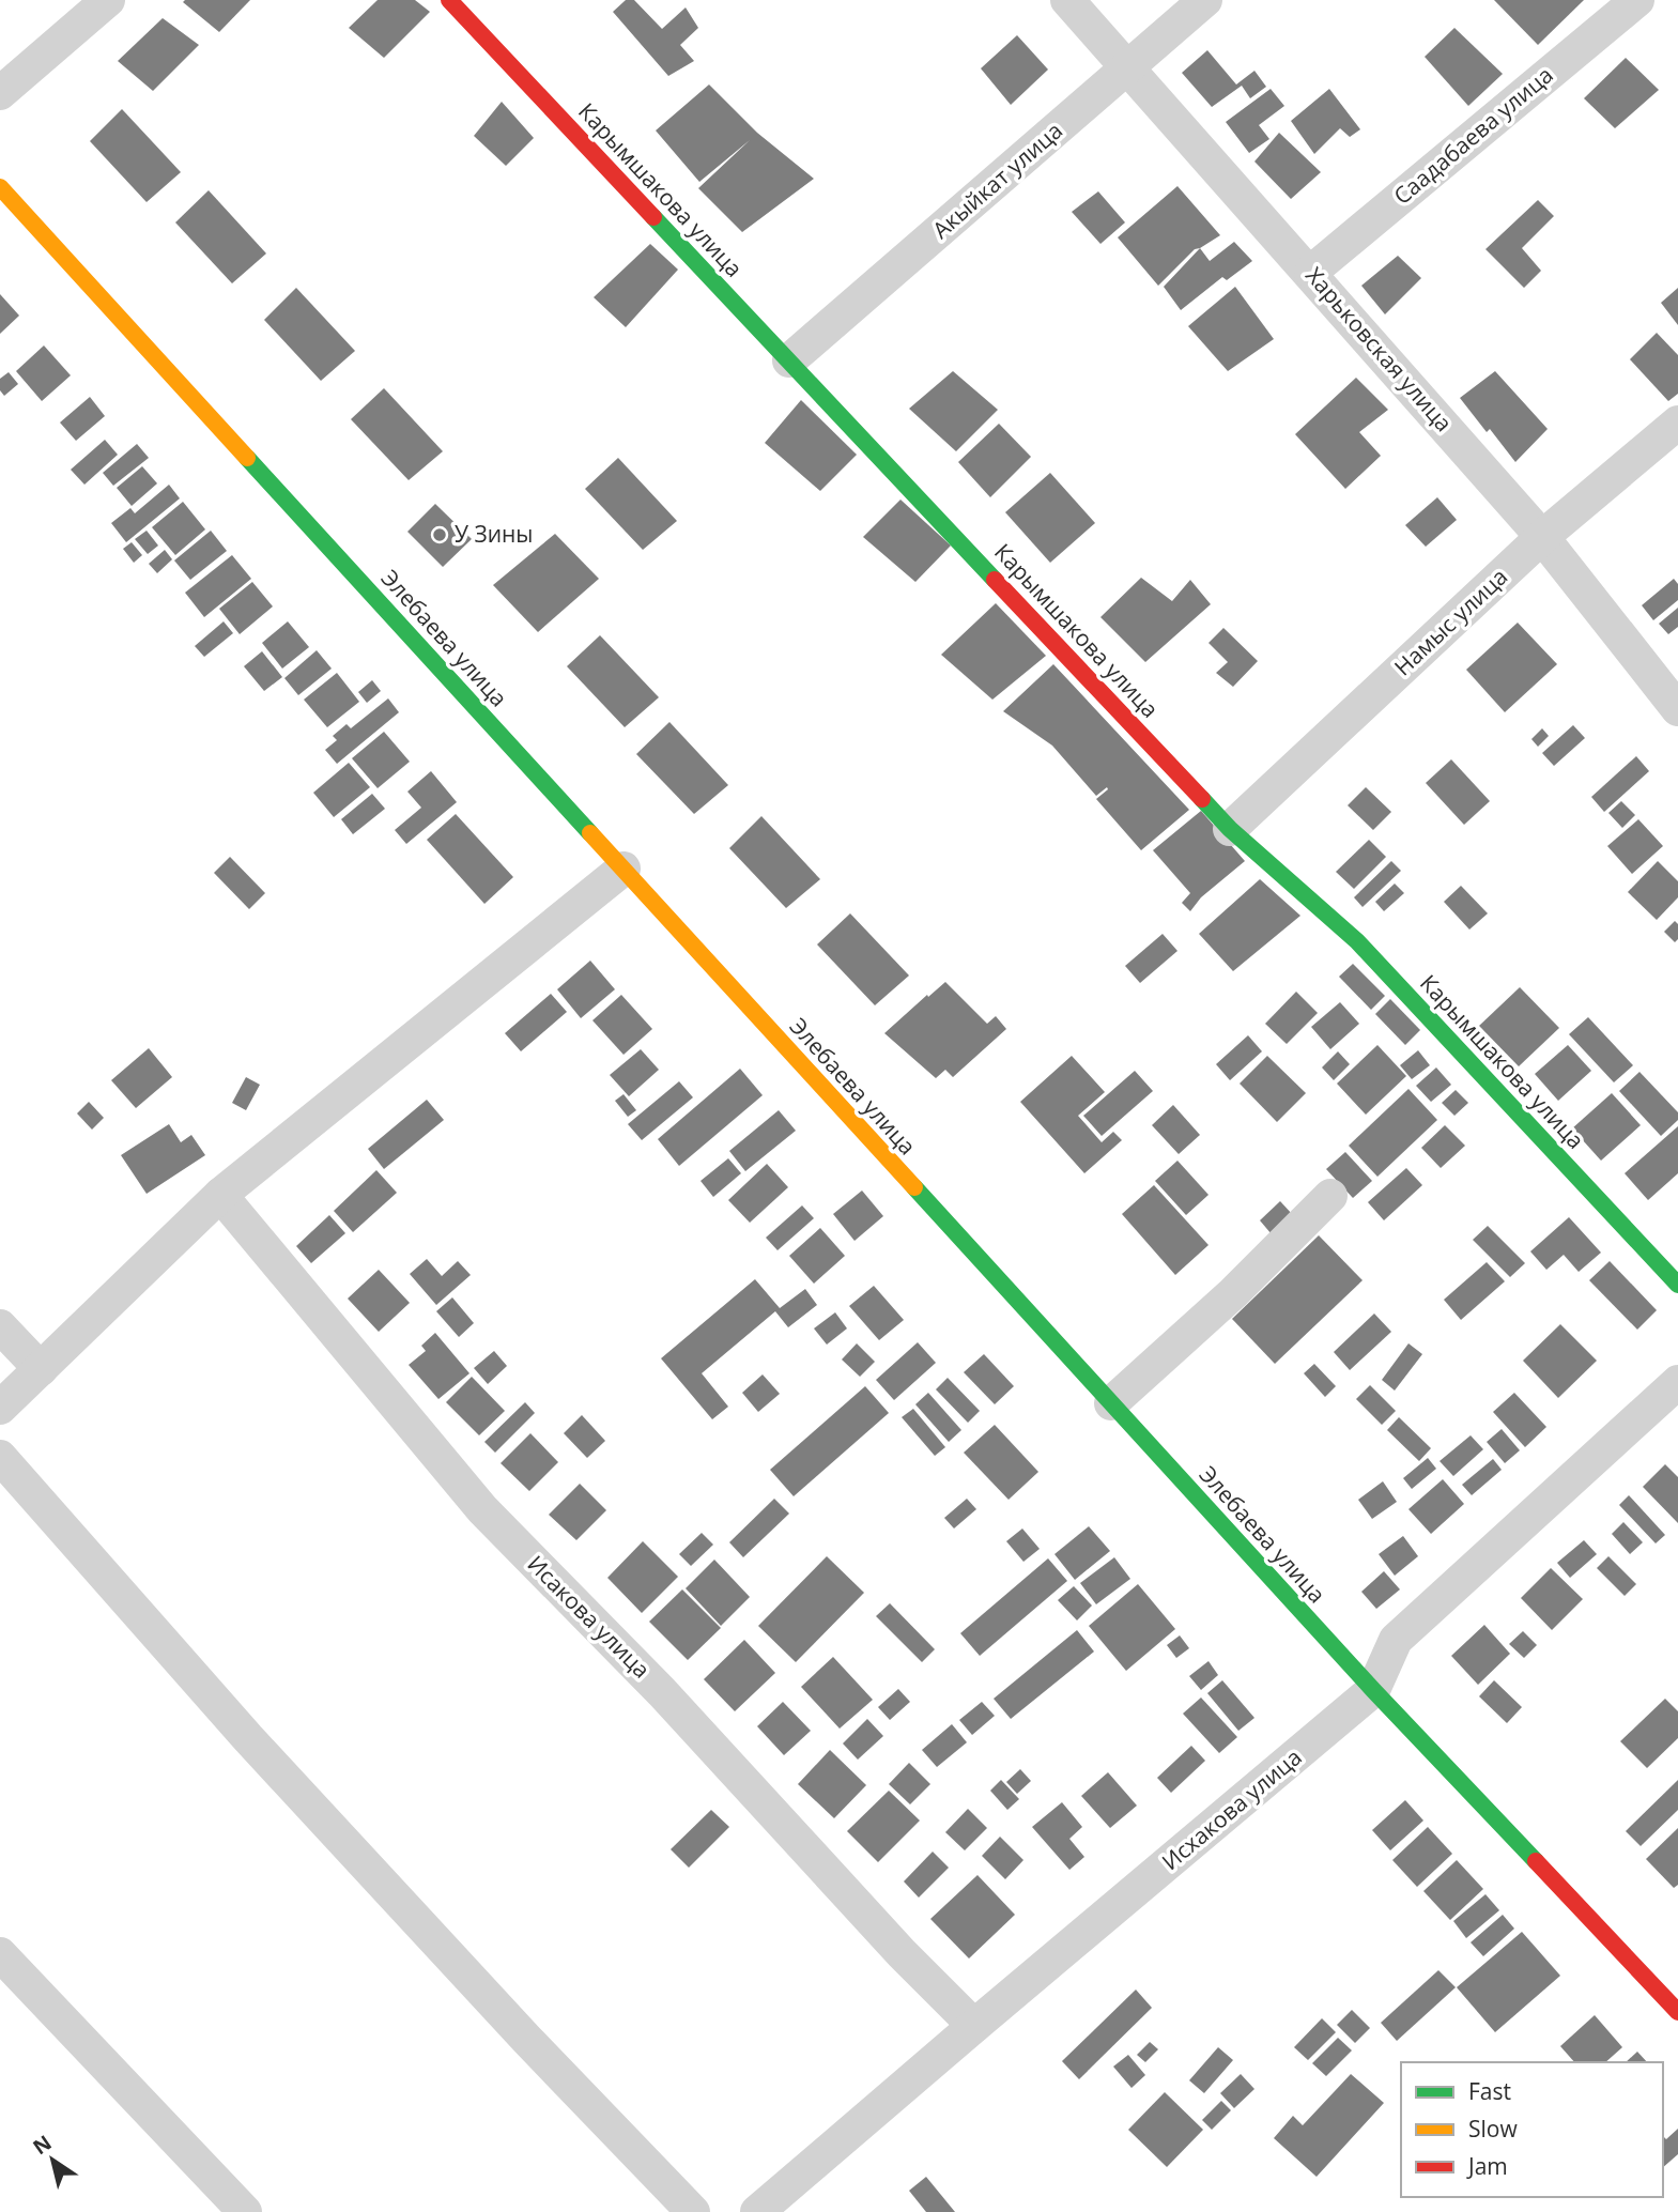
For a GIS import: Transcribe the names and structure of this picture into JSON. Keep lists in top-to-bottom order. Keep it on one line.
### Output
{"streets":{"street":["Саадабаева улица","Акыйкат улица","Карымшакова улица","Харьковская улица","Намыс улица","Элебаева улица","Исакова улица","Исхакова улица"]},"crossings":[["Саадабаева улица","Харьковская улица"],["Акыйкат улица","Карымшакова улица"],["Акыйкат улица","Харьковская улица"],["Карымшакова улица","Намыс улица"],["Харьковская улица","Намыс улица"],["Элебаева улица","Исхакова улица"],["Исакова улица","Исхакова улица"]],"places":["У Зины"],"legend":["Fast","Slow","Jam"],"north":"top left"}
